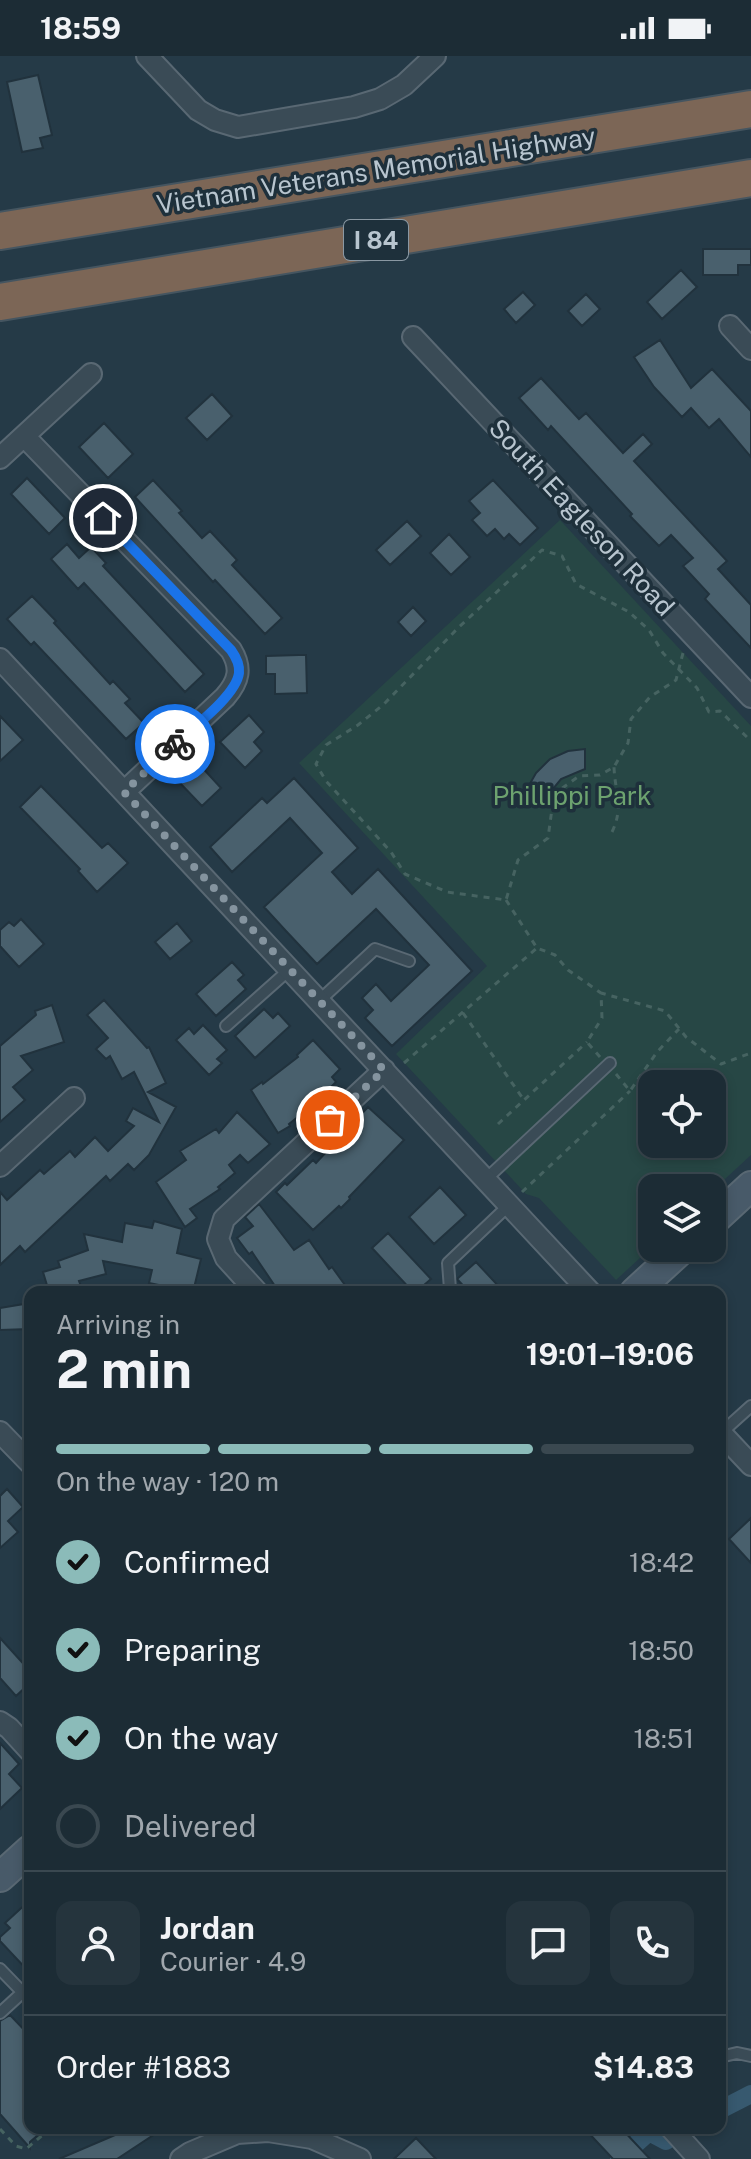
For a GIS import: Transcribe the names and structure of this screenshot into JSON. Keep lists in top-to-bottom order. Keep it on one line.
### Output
{"streets":{"highway":["Vietnam Veterans Memorial Highway","I 84"],"street":["South Eagleson Road"]},"parks":["Phillippi Park"],"page":{"status":"18:59","heading":["2 min","Arriving in","19:01–19:06"],"panel":["Jordan","Courier · 4.9","Order #1883","$14.83"],"bar":"On the way · 120 m","list":[["Confirmed","18:42"],["Preparing","18:50"],["On the way","18:51"],"Delivered"]}}
